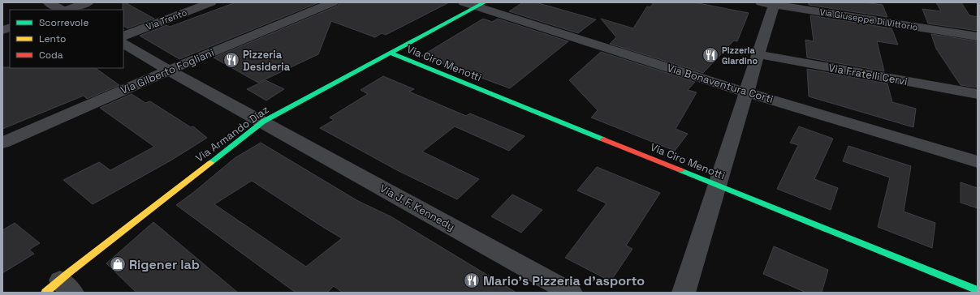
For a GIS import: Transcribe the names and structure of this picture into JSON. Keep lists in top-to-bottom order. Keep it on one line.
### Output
{"streets":{"street":["Via Trento","Via Giuseppe Di Vittorio","Via Ciro Menotti","Via Gilberto Fogliani","Via Fratelli Cervi","Via Bonaventura Corti","Via Armando Diaz","Via J. F. Kennedy"]},"crossings":[["Via Ciro Menotti","Via Armando Diaz"],["Via Gilberto Fogliani","Via J. F. Kennedy"],["Via Bonaventura Corti","Via Armando Diaz"],["Via Armando Diaz","Via J. F. Kennedy"]],"places":{"restaurant":["Pizzeria Giardino","Pizzeria Desideria","Mario's Pizzeria d'asporto"],"shop":["Rigener lab"]},"legend":["Scorrevole","Lento","Coda"]}
